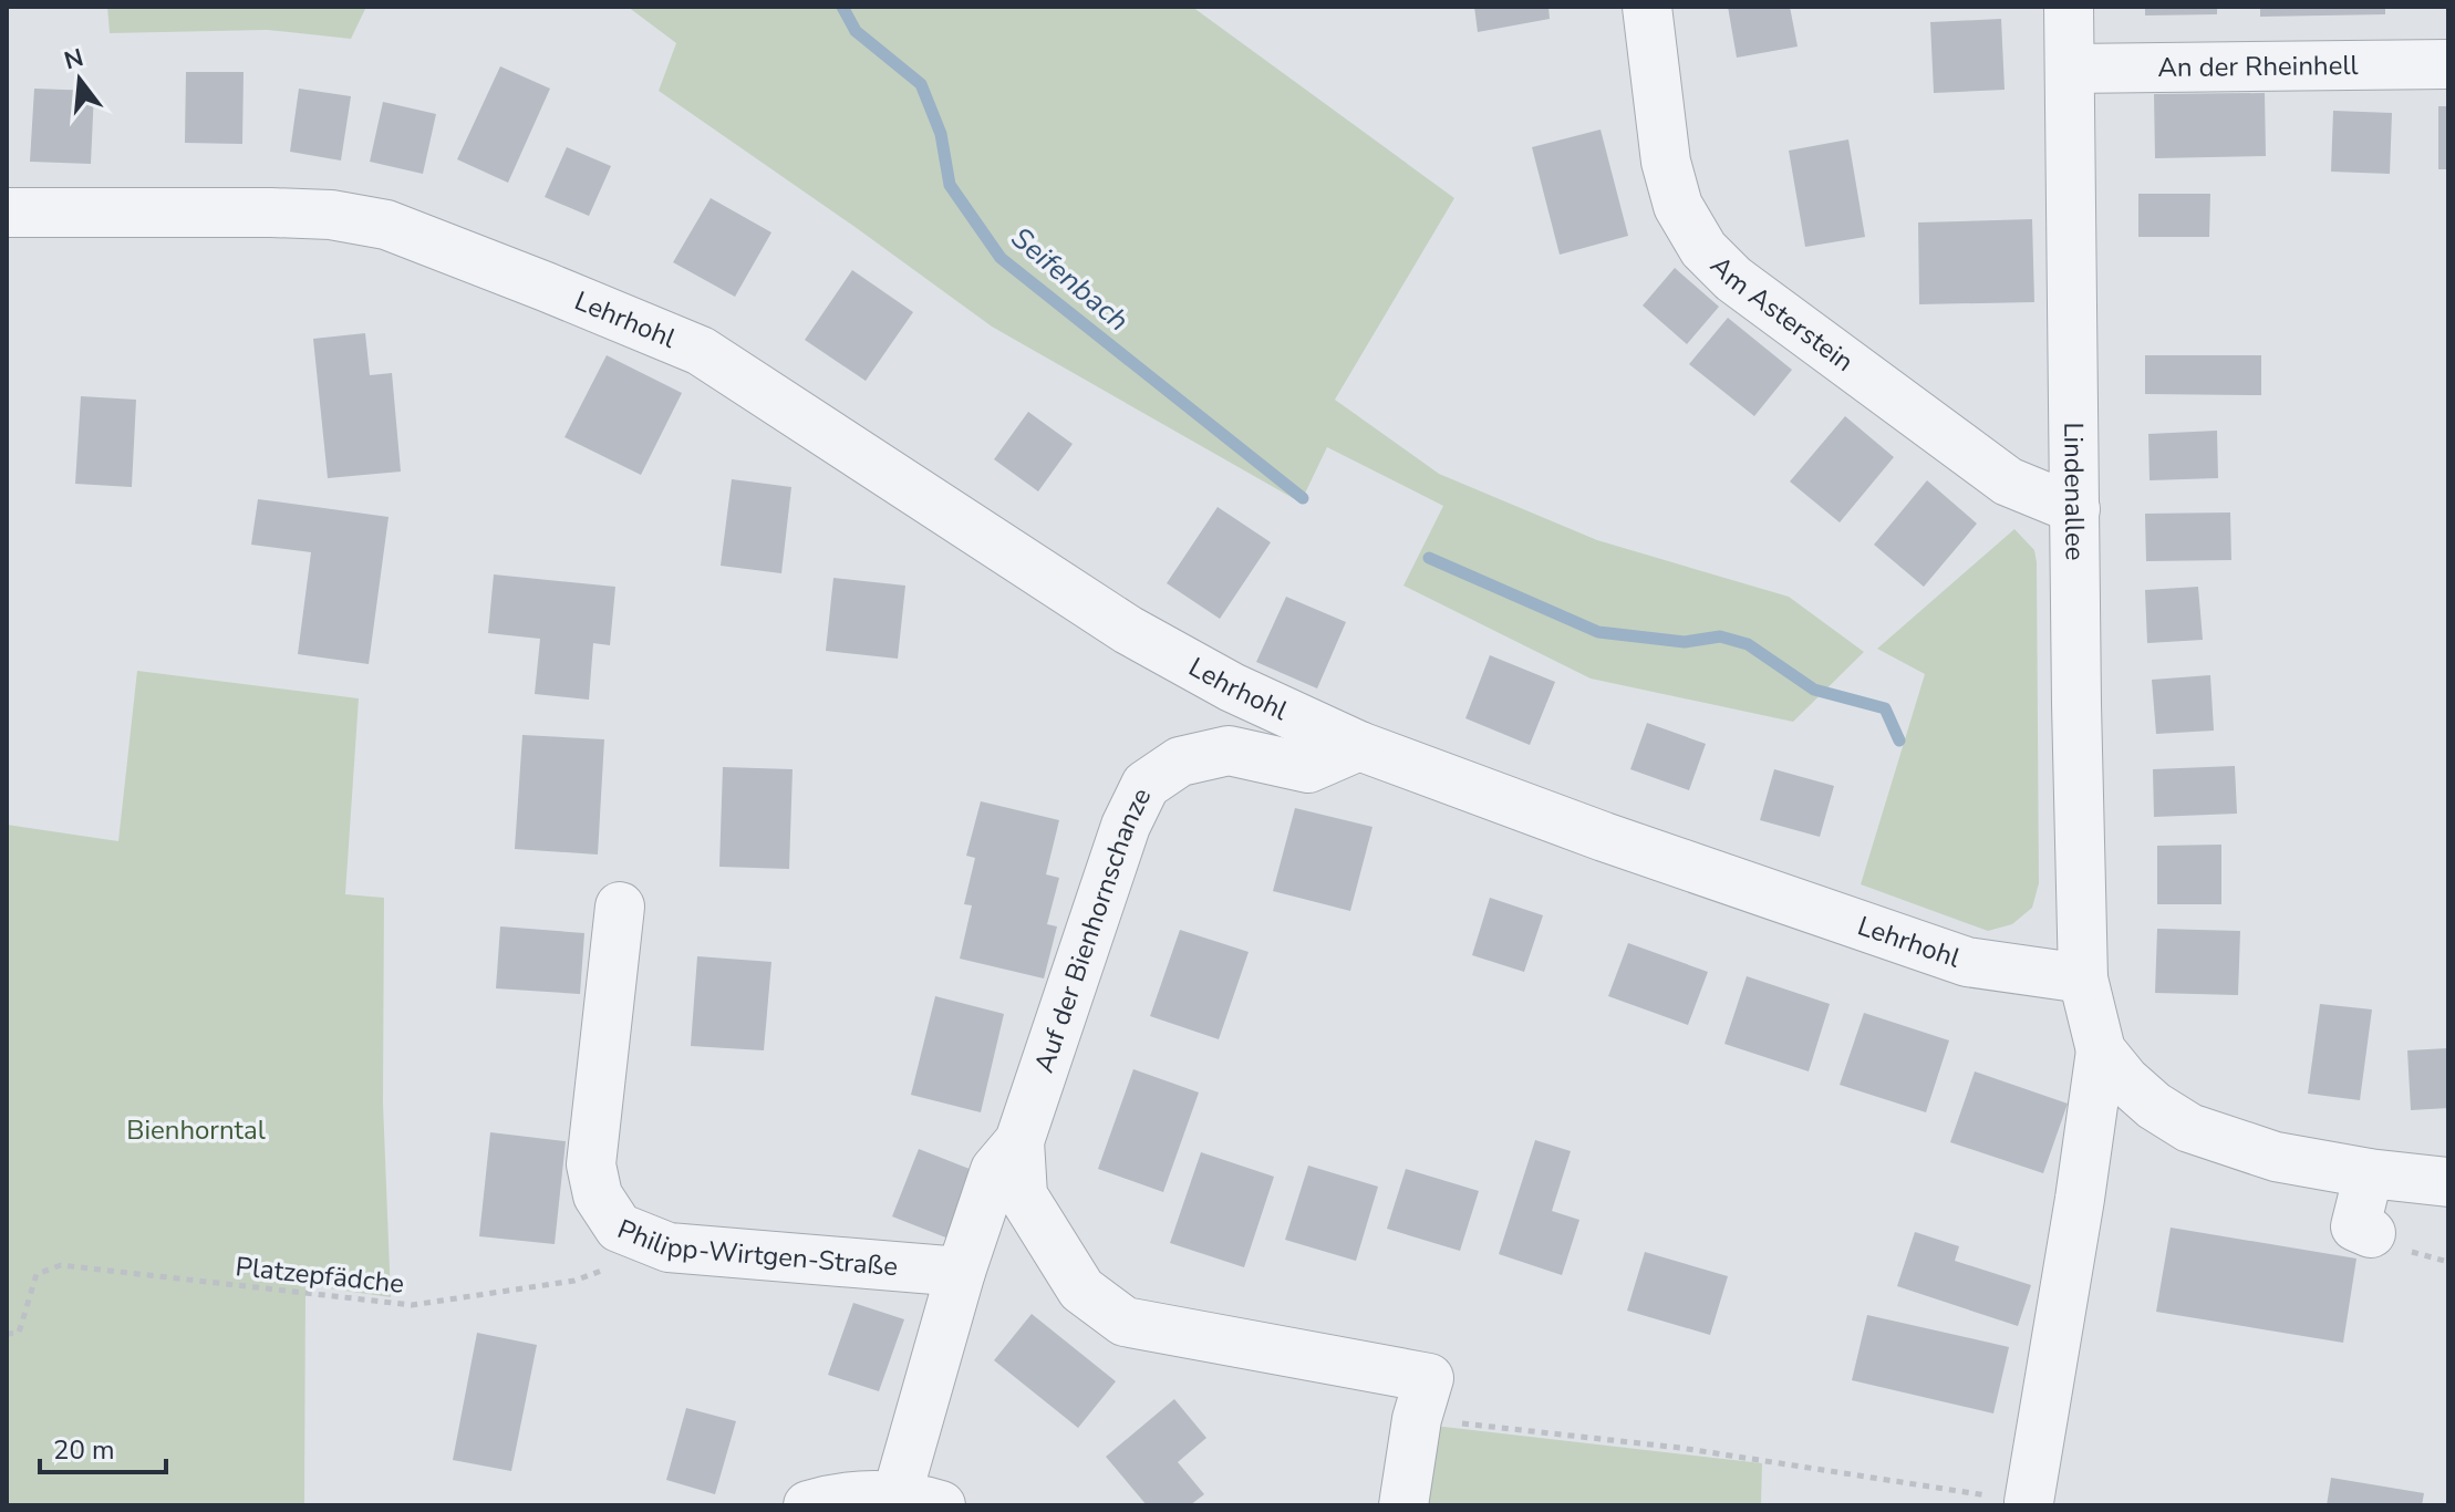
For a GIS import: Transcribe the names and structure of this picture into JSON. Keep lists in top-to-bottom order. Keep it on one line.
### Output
{"streets":{"street":["An der Rheinhell","Am Asterstein","Lehrhohl","Lindenallee","Auf der Bienhornschanze","Philipp-Wirtgen-Straße"],"path":["Platzepfädche"]},"crossings":[["An der Rheinhell","Lindenallee"],["Am Asterstein","Lindenallee"],["Lehrhohl","Lindenallee"],["Lehrhohl","Auf der Bienhornschanze"],["Auf der Bienhornschanze","Philipp-Wirtgen-Straße"]],"water":["Seifenbach"],"parks":["Bienhorntal"],"scale_bar":"20 m","north":"top"}
